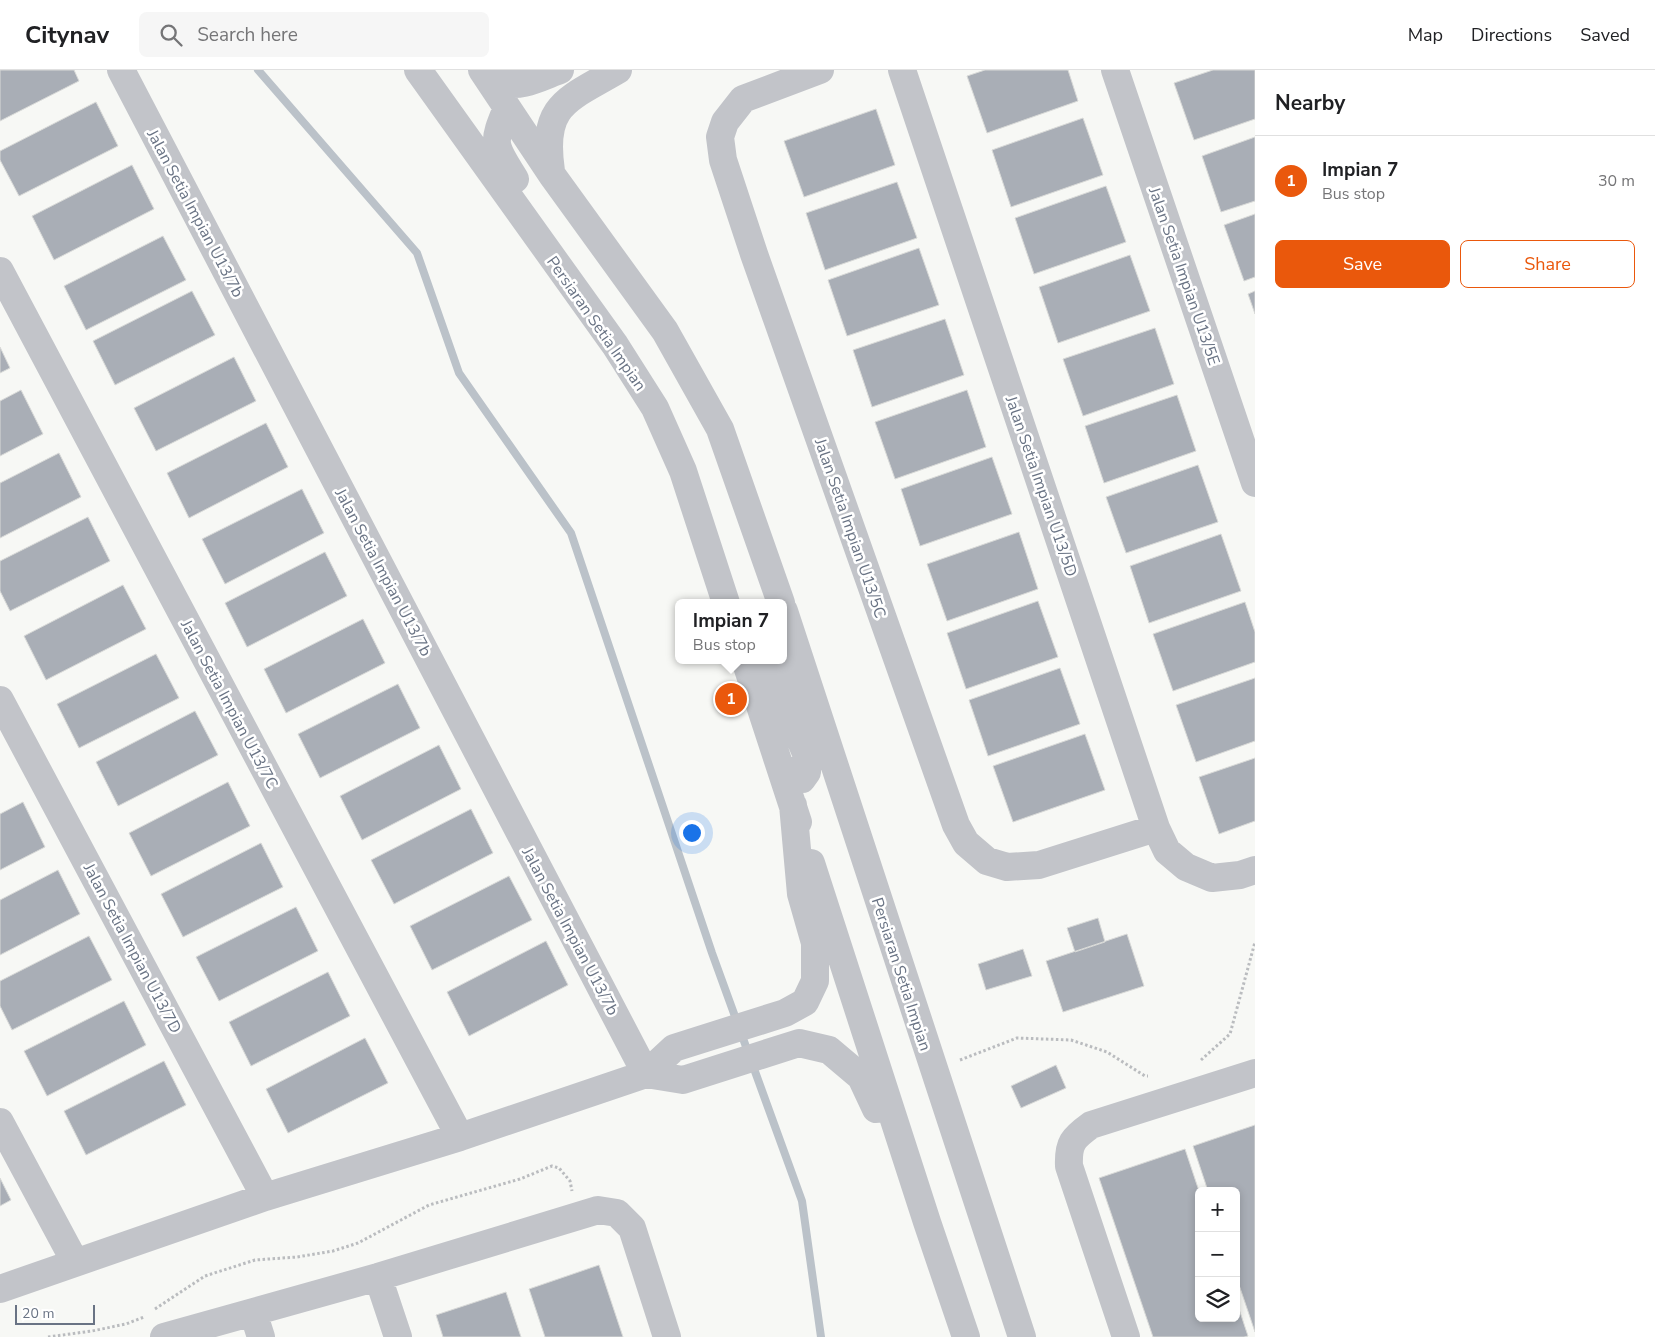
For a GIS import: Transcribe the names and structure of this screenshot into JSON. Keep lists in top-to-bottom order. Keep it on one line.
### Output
{"streets":{"street":["Jalan Setia Impian U13/7b","Jalan Setia Impian U13/5E","Persiaran Setia Impian","Jalan Setia Impian U13/5D","Jalan Setia Impian U13/5C","Jalan Setia Impian U13/7C","Jalan Setia Impian U13/7D"]},"crossings":[["Jalan Setia Impian U13/5D","Jalan Setia Impian U13/5C"]],"scale_bar":"20 m","page":{"header":"Citynav","search":"Search here","nav":["Map","Directions","Saved"],"heading":"Nearby","list":[{"mark":"1","name":"Impian 7","note":"Bus stop","value":"30 m"}],"buttons":["Save","Share"],"popup":["Impian 7","Bus stop"],"pins":"1","map_buttons":["+","−"],"scale":"20 m"}}
